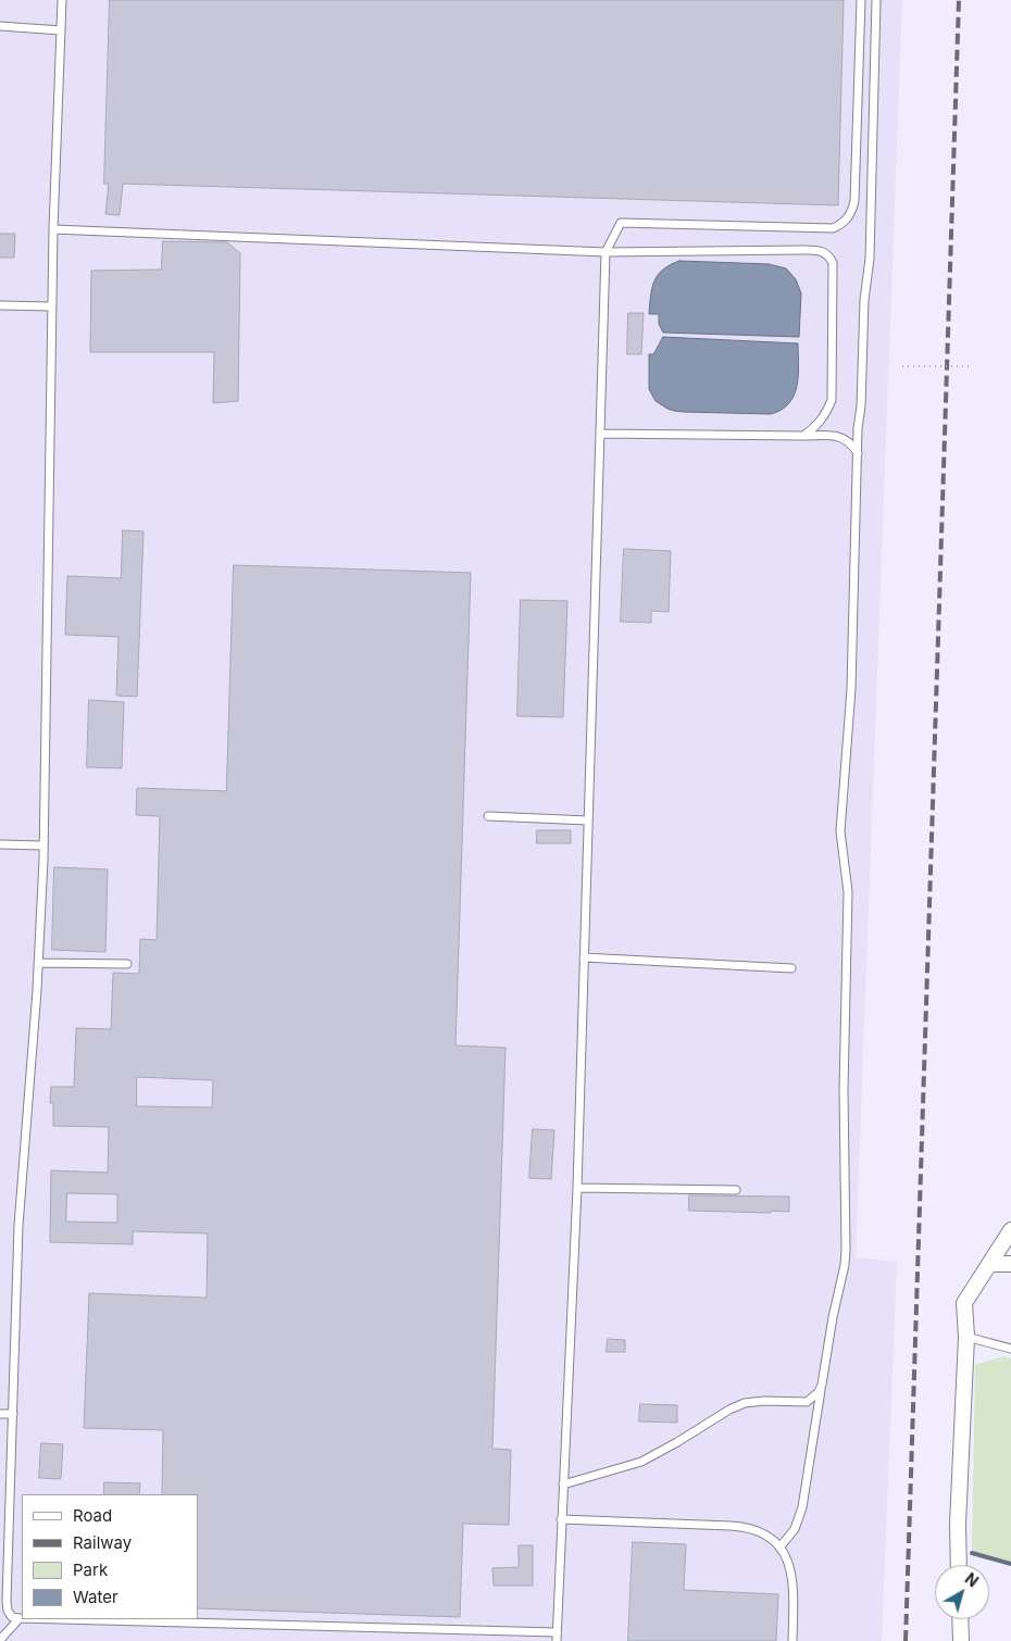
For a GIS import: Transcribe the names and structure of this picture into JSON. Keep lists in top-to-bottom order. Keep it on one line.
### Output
{"legend":["Road","Railway","Park","Water"],"north":"top right"}
